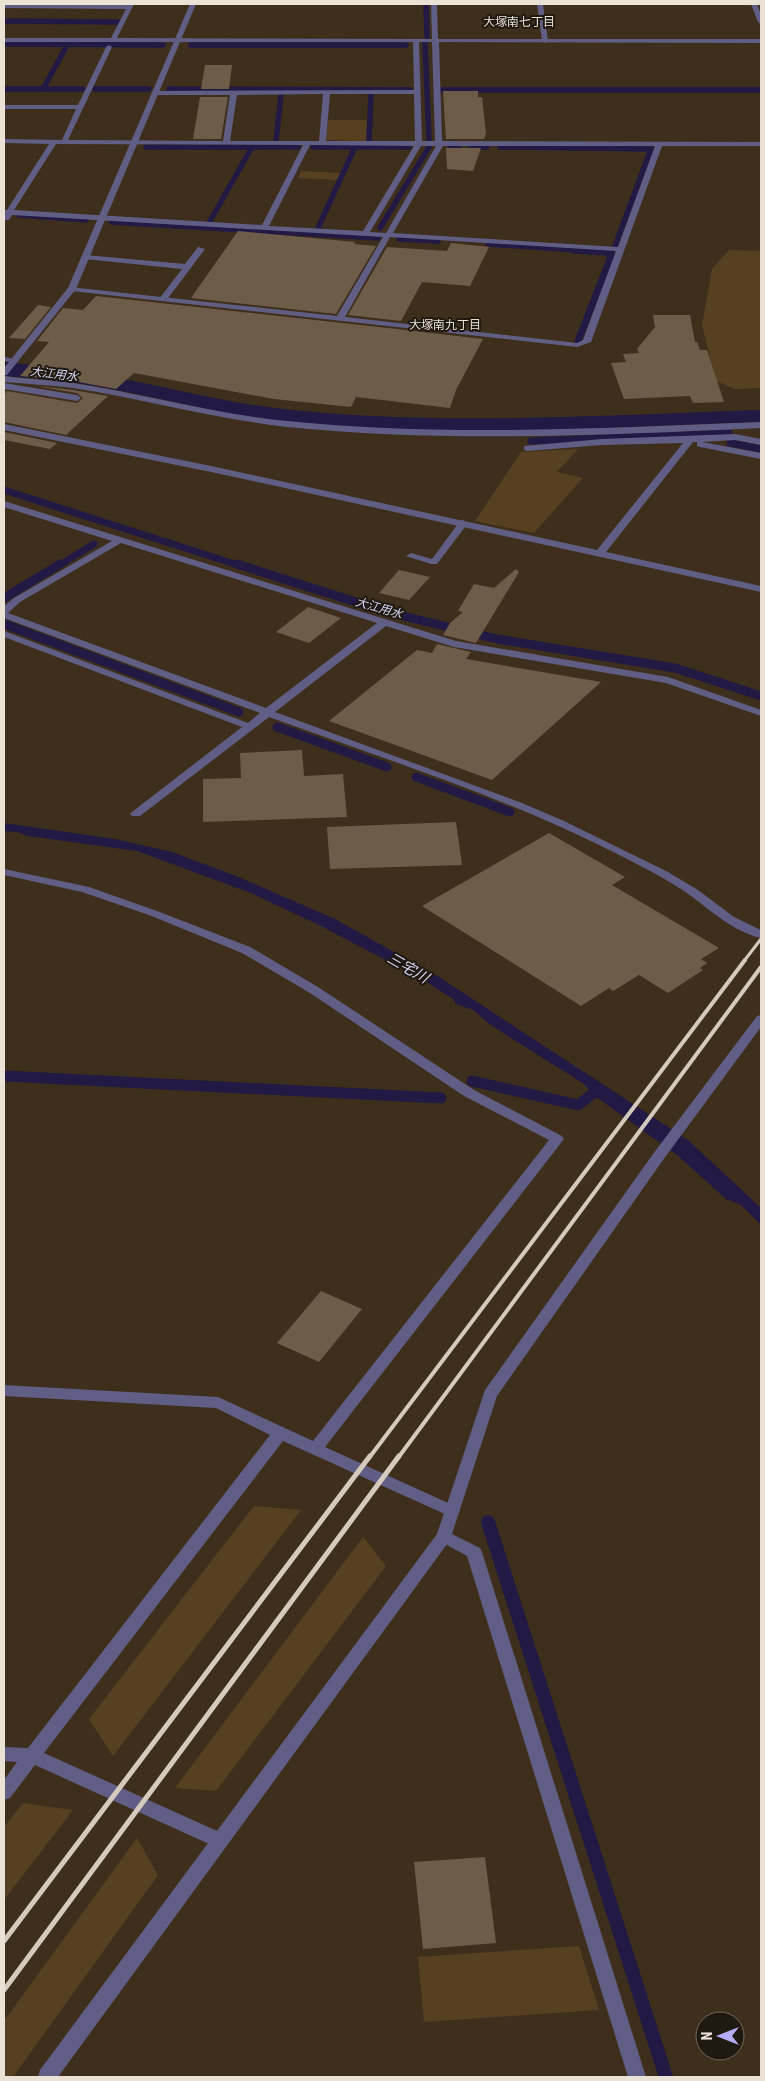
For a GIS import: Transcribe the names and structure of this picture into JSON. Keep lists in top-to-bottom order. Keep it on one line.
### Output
{"districts":["大塚南七丁目","大塚南九丁目"],"water":["大江用水","三宅川"],"north":"left"}
